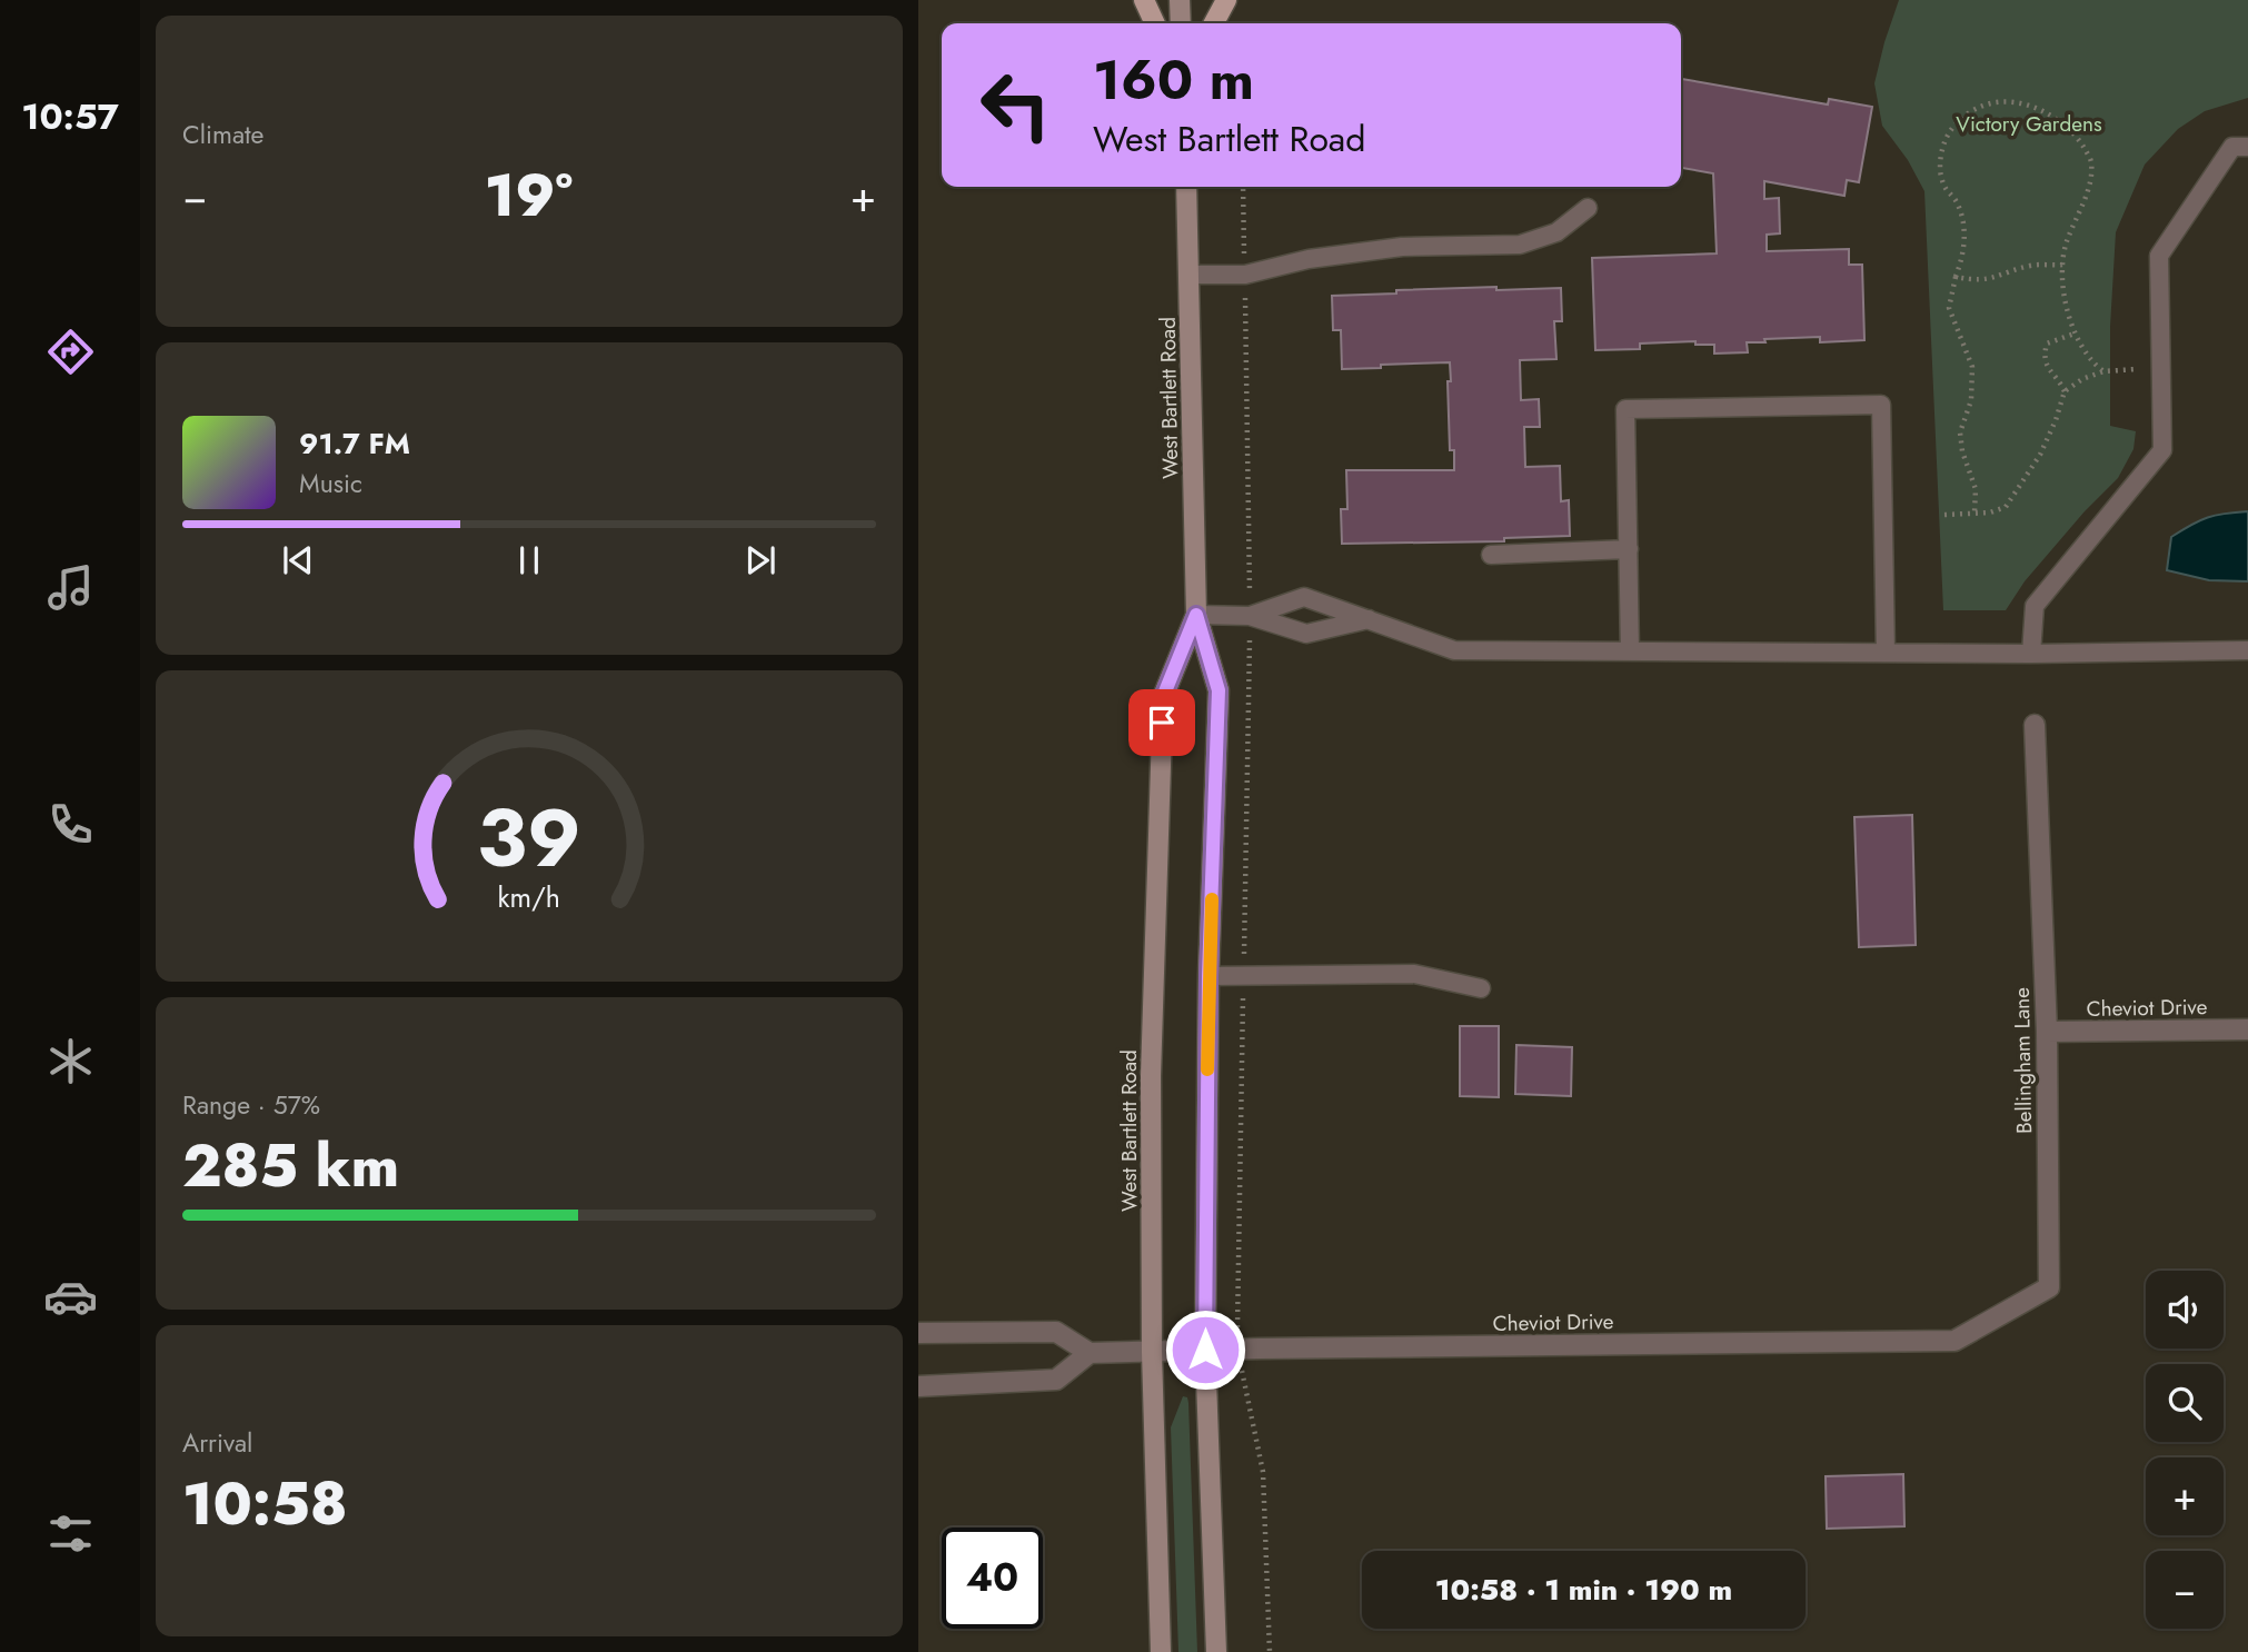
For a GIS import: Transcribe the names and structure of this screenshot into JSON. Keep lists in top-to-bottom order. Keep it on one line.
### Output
{"streets":{"street":["West Bartlett Road","Cheviot Drive","Bellingham Lane"]},"crossings":[["West Bartlett Road","Cheviot Drive"],["Cheviot Drive","Bellingham Lane"]],"parks":["Victory Gardens"],"page":{"tabs":"10:57","tile":["Climate",["Range · 57%","285 km"],["Arrival","10:58"]],"turn":["160 m","West Bartlett Road"],"heat":["−","19°","+"],"song":["91.7 FM","Music"],"map_buttons":["+","−"],"limit":"40","trip":"10:58 · 1 min · 190 m","gauge":["39","km/h"]}}
